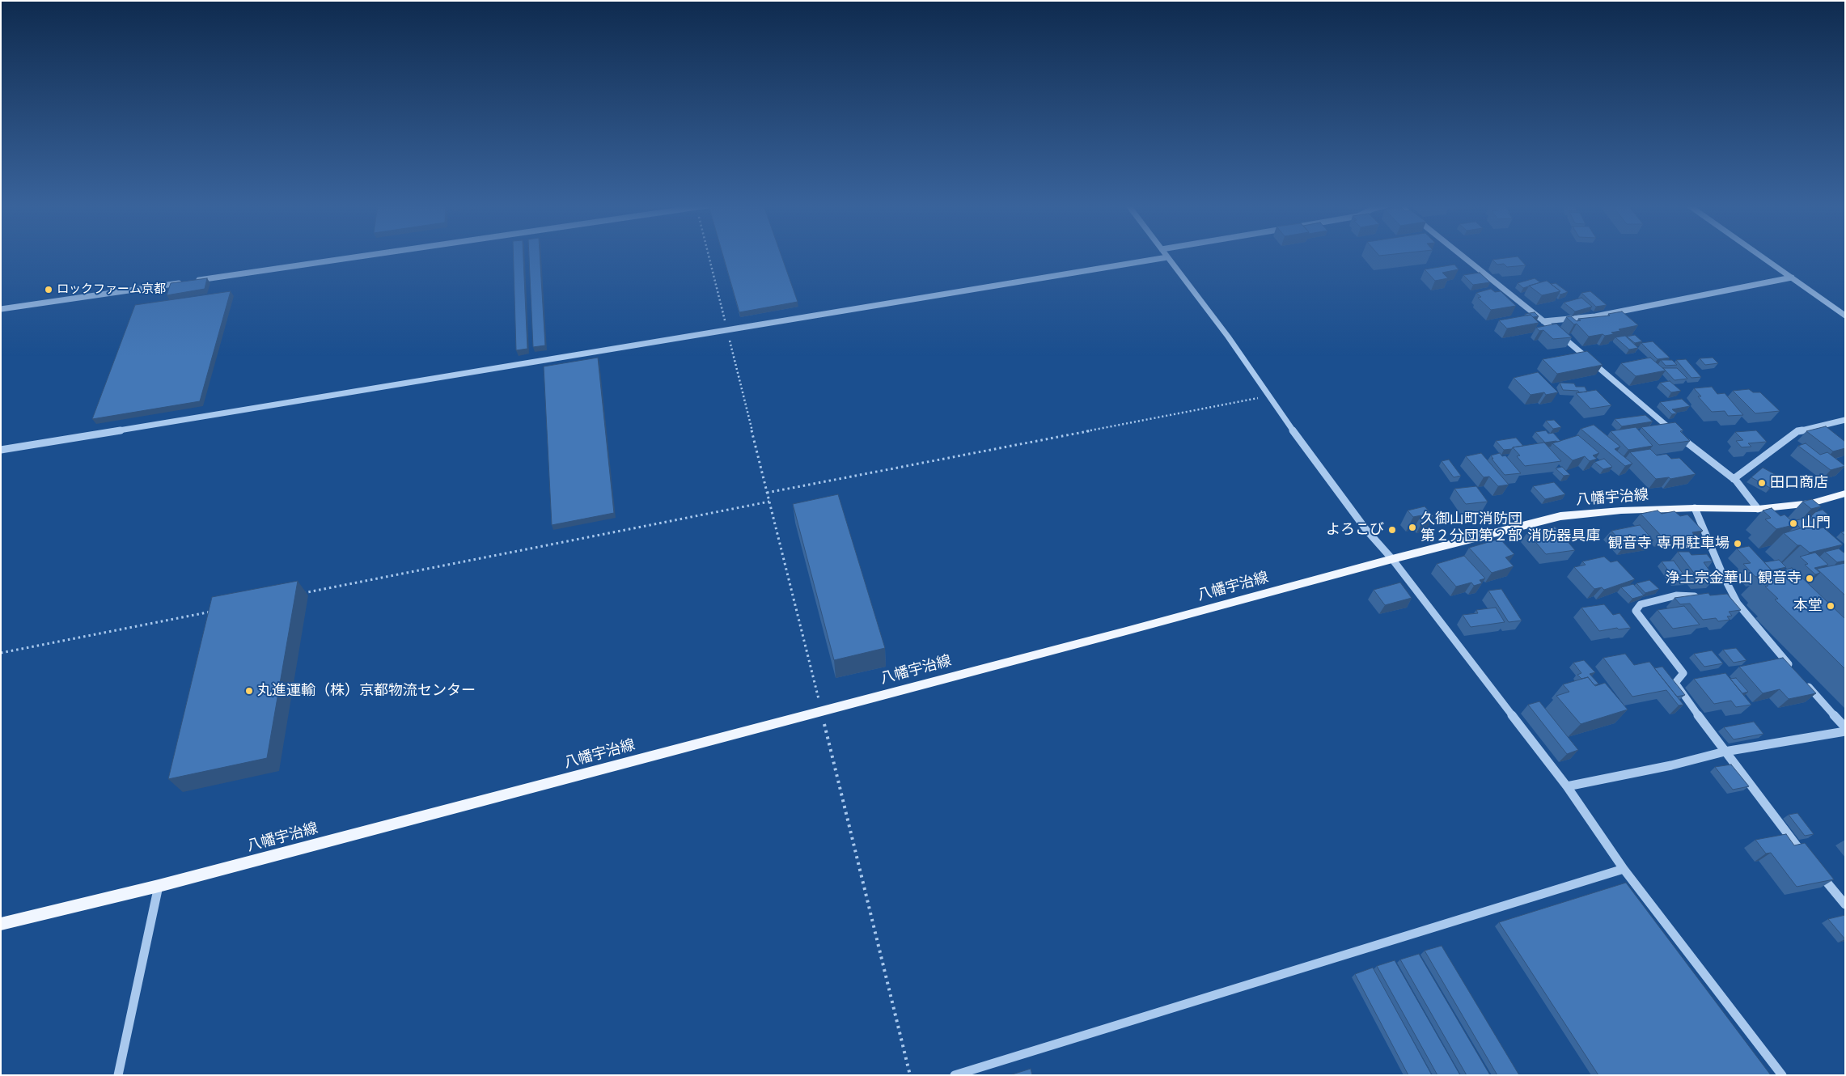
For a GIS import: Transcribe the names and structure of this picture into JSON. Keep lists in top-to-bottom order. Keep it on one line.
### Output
{"streets":{"main road":["八幡宇治線"]},"places":["ロックファーム京都","田口商店","山門","久御山町消防団 第２分団第２部 消防器具庫","よろこび","観音寺 専用駐車場","浄土宗金華山 観音寺","本堂","丸進運輸（株）京都物流センター"]}
